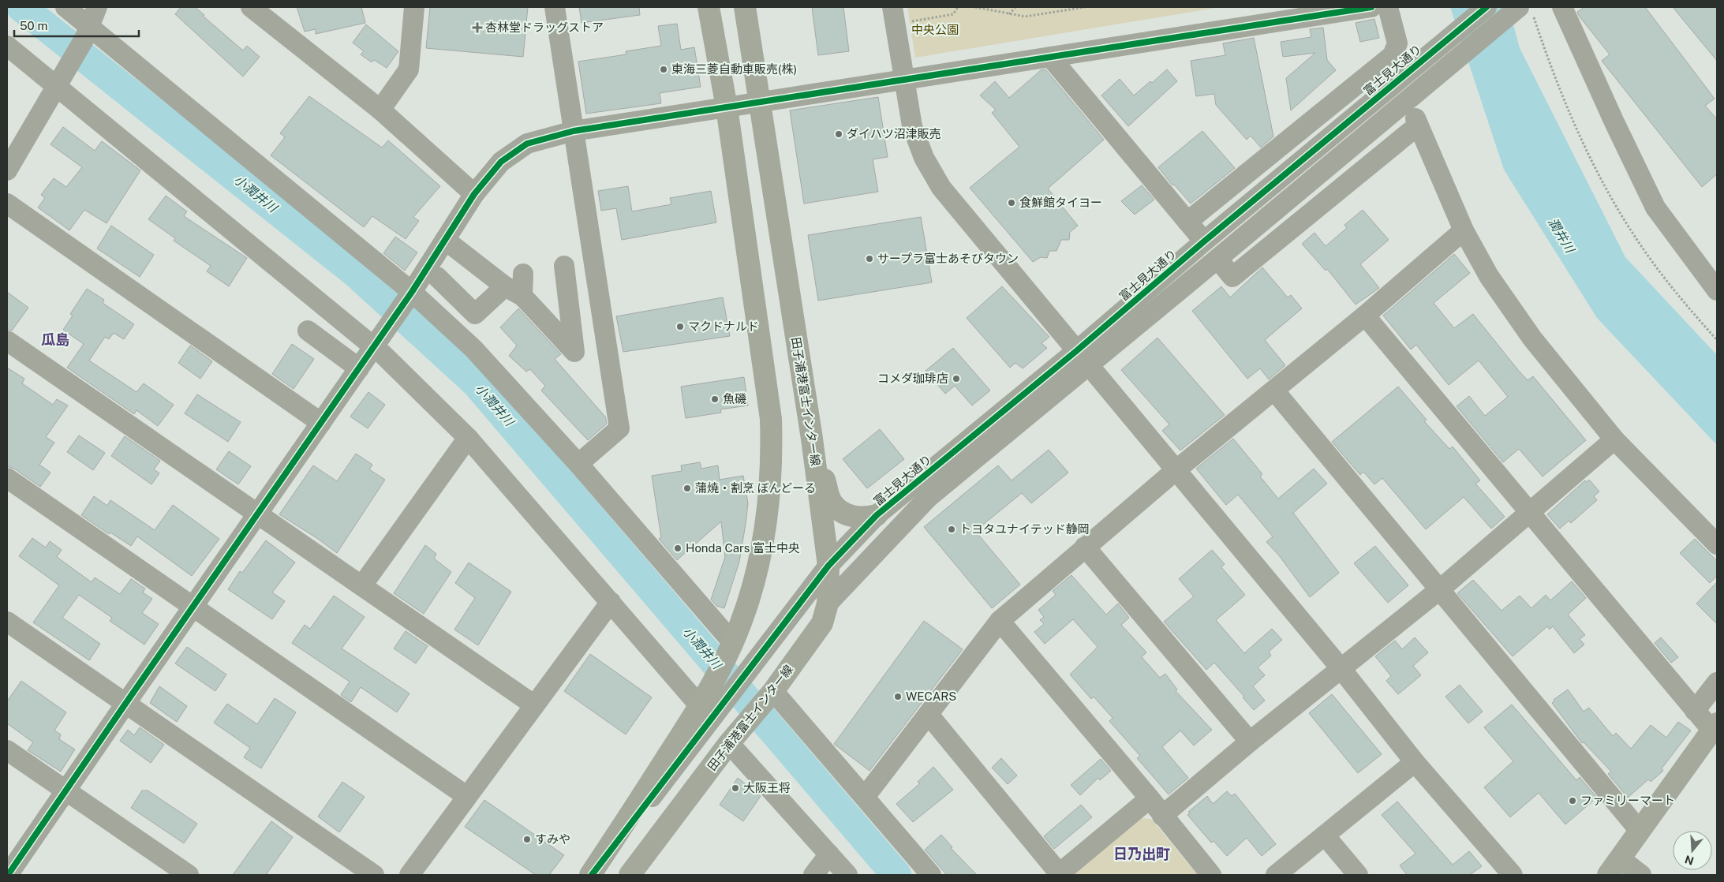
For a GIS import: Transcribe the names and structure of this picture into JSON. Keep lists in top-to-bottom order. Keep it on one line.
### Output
{"streets":{"main road":["田子浦港富士インター線"],"street":["富士見大通り"]},"crossings":[["富士見大通り","田子浦港富士インター線"]],"districts":["瓜島","日乃出町"],"water":["小潤井川","潤井川"],"parks":["中央公園"],"places":{"health":["杏林堂ドラッグストア"],"other":["東海三菱自動車販売(株)","ダイハツ沼津販売","食鮮館タイヨー","サープラ富士あそびタウン","マクドナルド","コメダ珈琲店","魚磯","蒲焼・割烹 ぼんどーる","トヨタユナイテッド静岡","Honda Cars 富士中央","WECARS","大阪王将","ファミリーマート","すみや"]},"scale_bar":"50 m","north":"bottom"}
